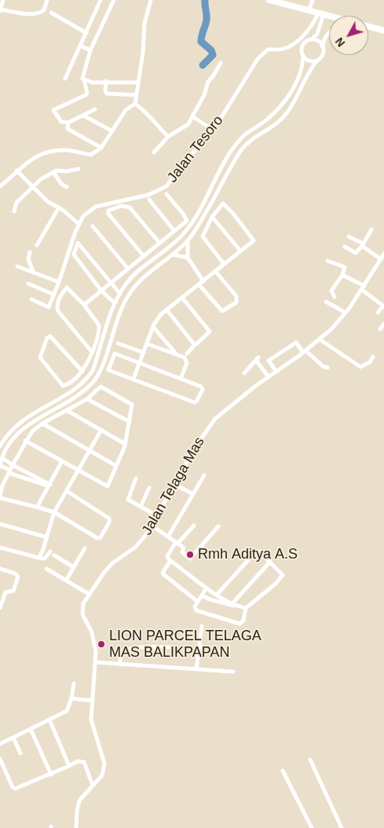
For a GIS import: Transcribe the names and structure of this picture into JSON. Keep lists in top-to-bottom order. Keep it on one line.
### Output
{"streets":{"street":["Jalan Tesoro","Jalan Telaga Mas"]},"places":["Rmh Aditya A.S","LION PARCEL TELAGA MAS BALIKPAPAN"],"north":"bottom left"}
